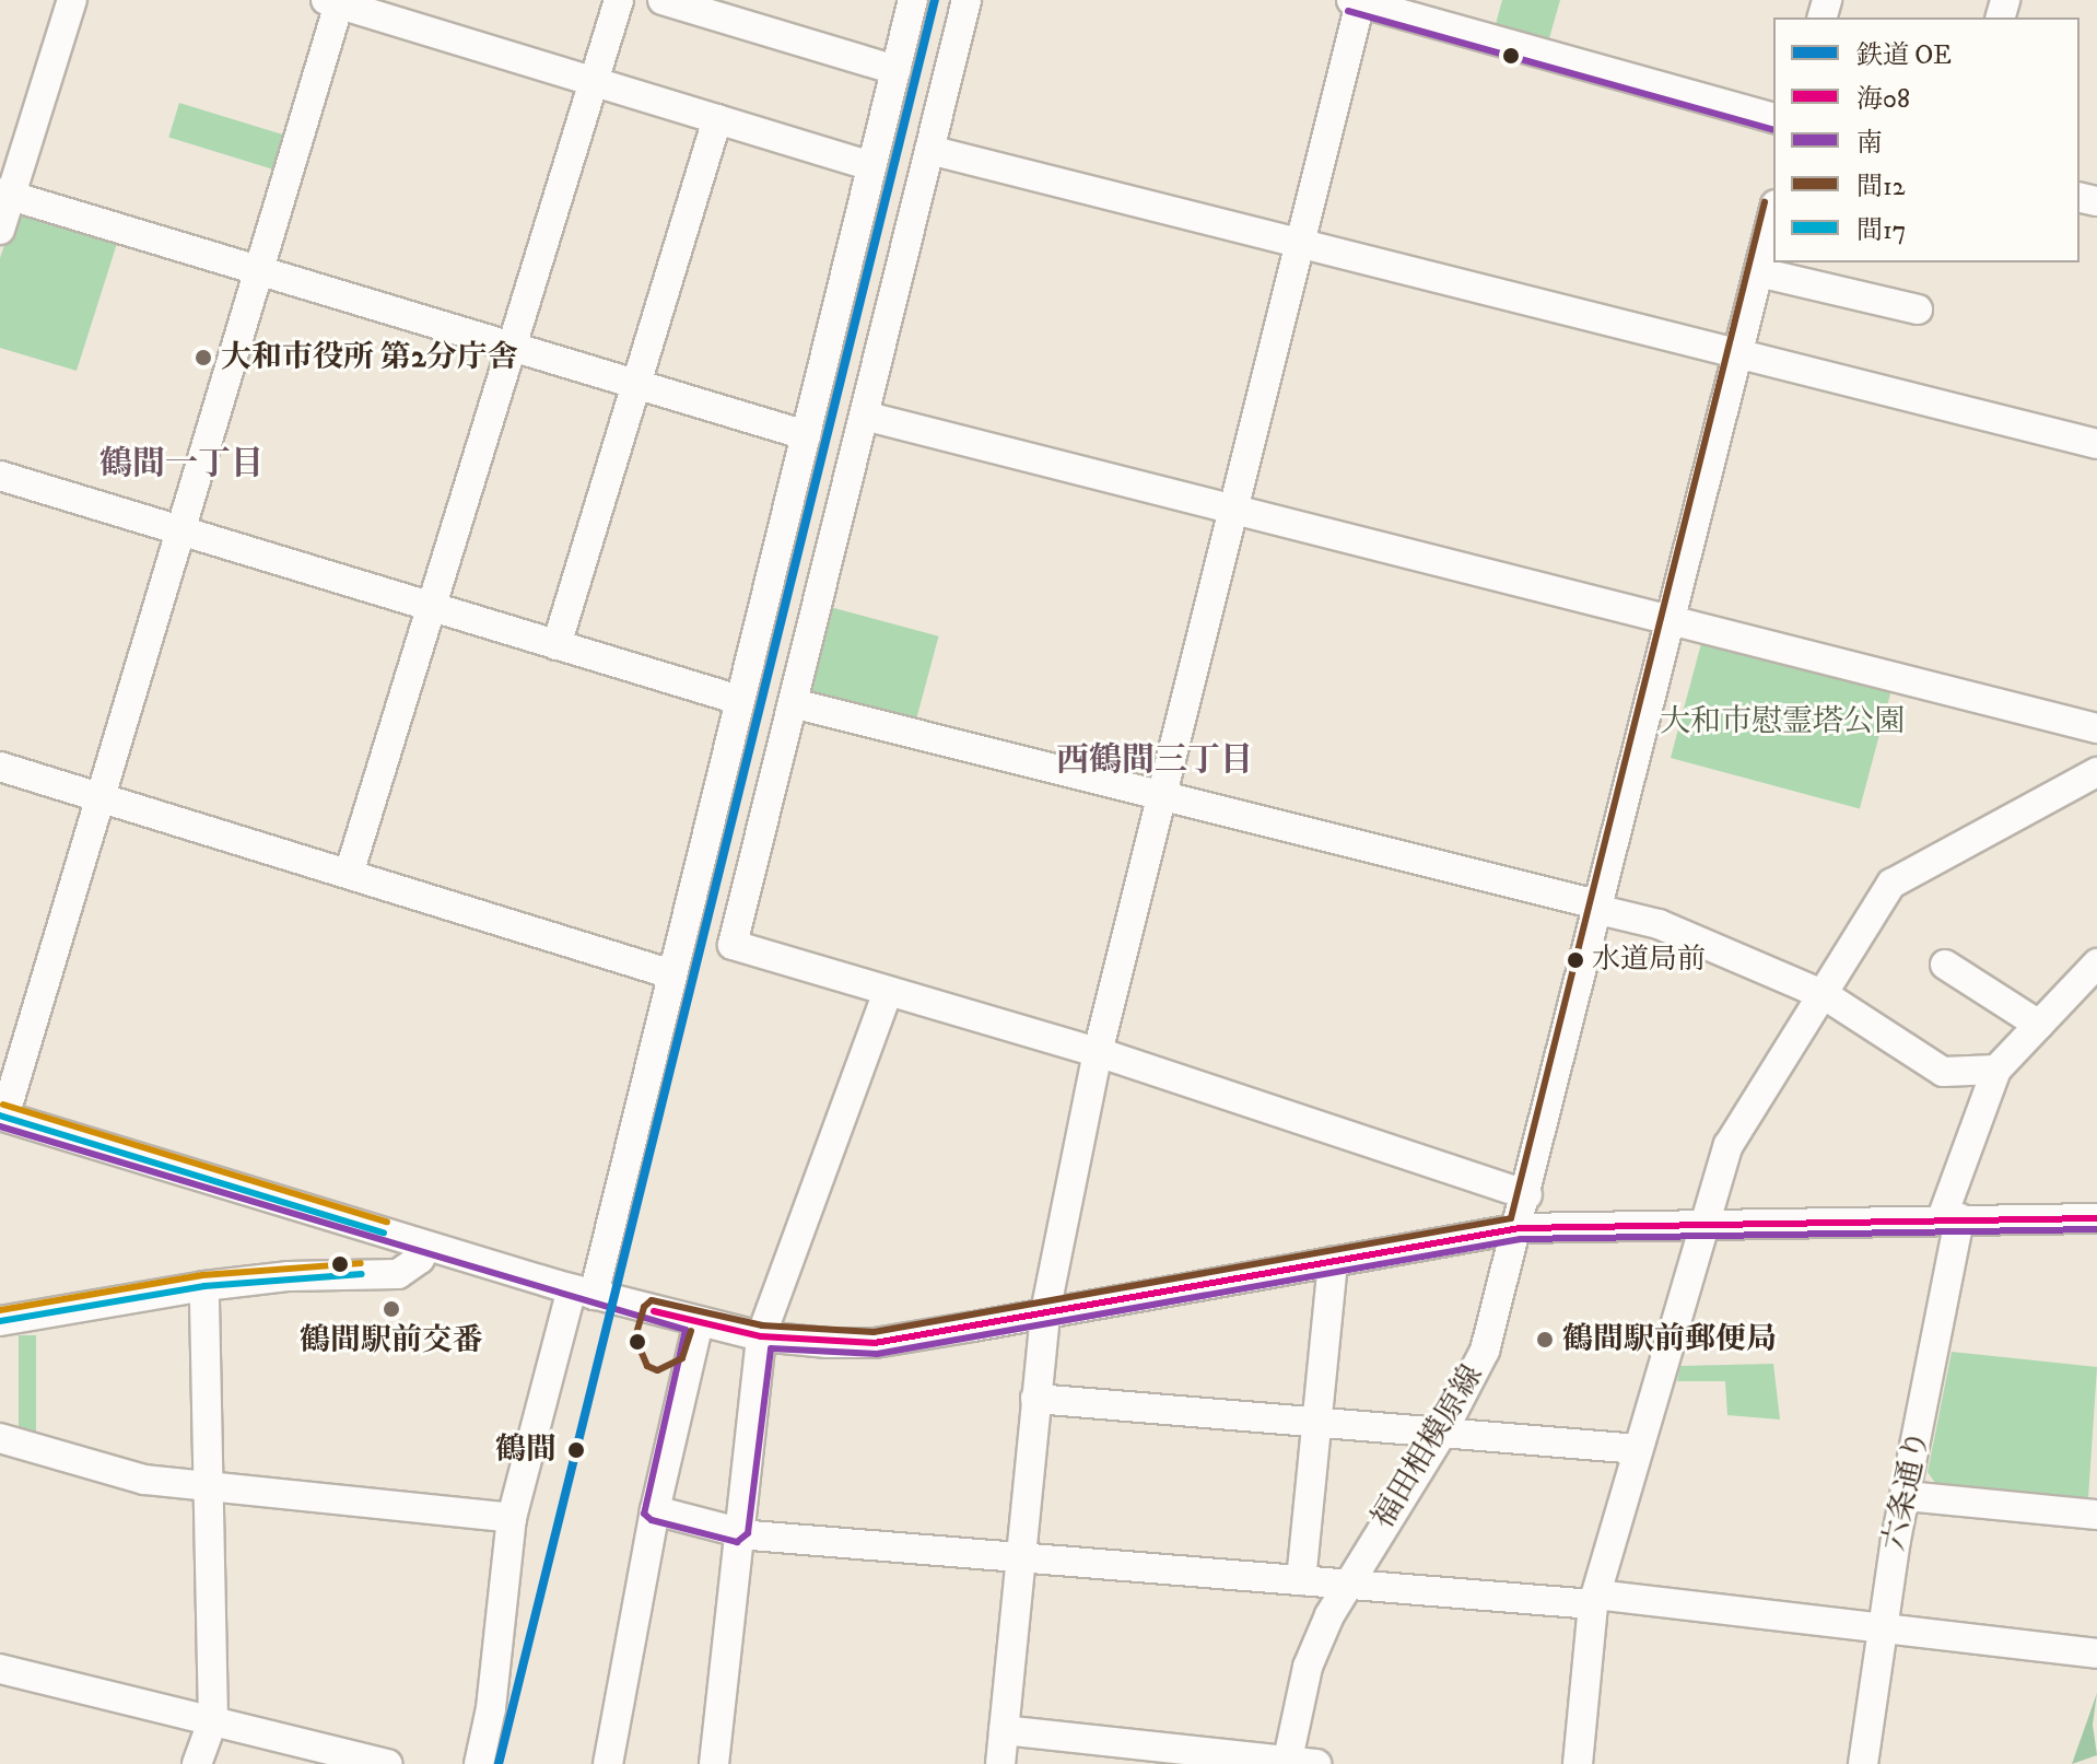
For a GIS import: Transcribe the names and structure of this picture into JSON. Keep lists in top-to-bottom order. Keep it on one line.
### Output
{"streets":{"street":["福田相模原線","六条通り"]},"districts":["鶴間一丁目","西鶴間三丁目"],"parks":["大和市慰霊塔公園"],"places":["大和市役所 第2分庁舎","水道局前","鶴間駅前交番","鶴間駅前郵便局","鶴間"],"lines":["rail line OE","transit line 南","transit line 間12","transit line 間17","transit line 海08"],"legend":["鉄道 OE","海08","南","間12","間17"]}
